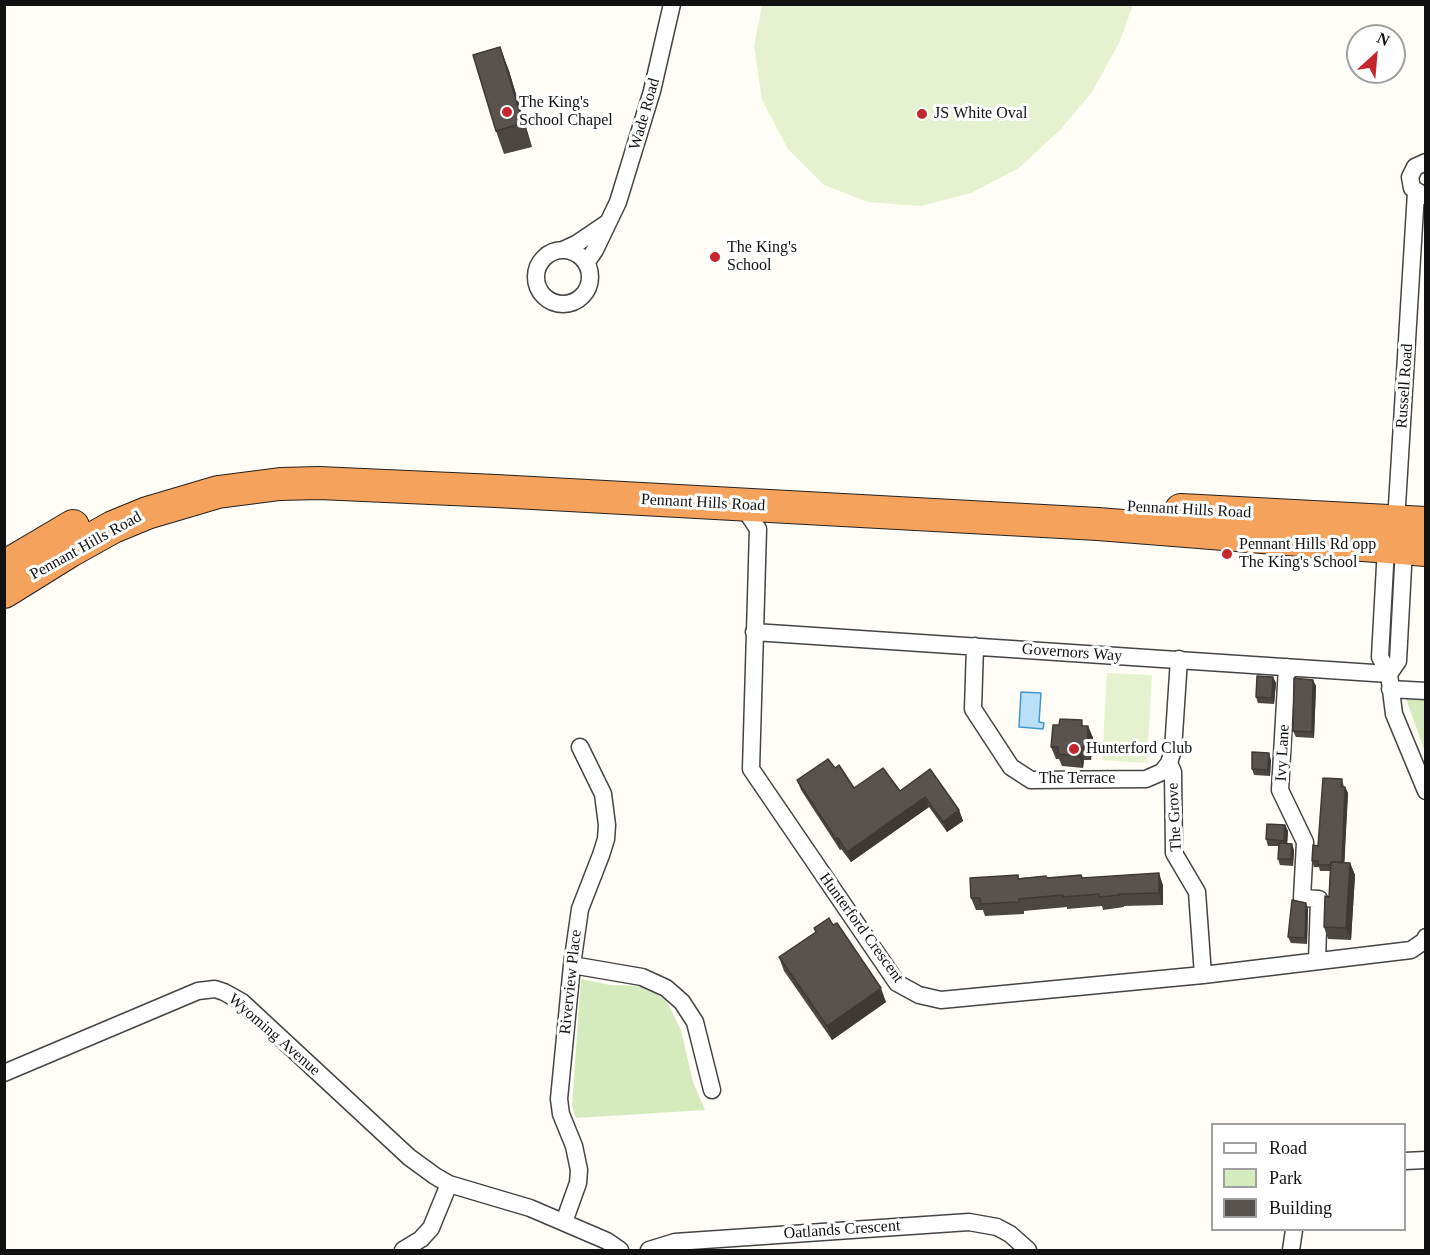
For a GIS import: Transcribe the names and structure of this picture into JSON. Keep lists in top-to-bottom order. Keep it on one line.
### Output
{"streets":{"highway":["Pennant Hills Road"],"street":["Wade Road","Russell Road","Governors Way","Ivy Lane","The Terrace","The Grove","Hunterford Crescent","Riverview Place","Wyoming Avenue","Oatlands Crescent"]},"crossings":[["Russell Road","Pennant Hills Road"],["Pennant Hills Road","Hunterford Crescent"],["Governors Way","Ivy Lane"],["Governors Way","The Terrace"],["Governors Way","Hunterford Crescent"],["Ivy Lane","Hunterford Crescent"],["The Terrace","The Grove"],["The Grove","Hunterford Crescent"],["Riverview Place","Wyoming Avenue"]],"places":["The King's School Chapel","JS White Oval","The King's School","Pennant Hills Rd opp The King's School","Hunterford Club"],"legend":["Road","Park","Building"],"north":"top right"}
